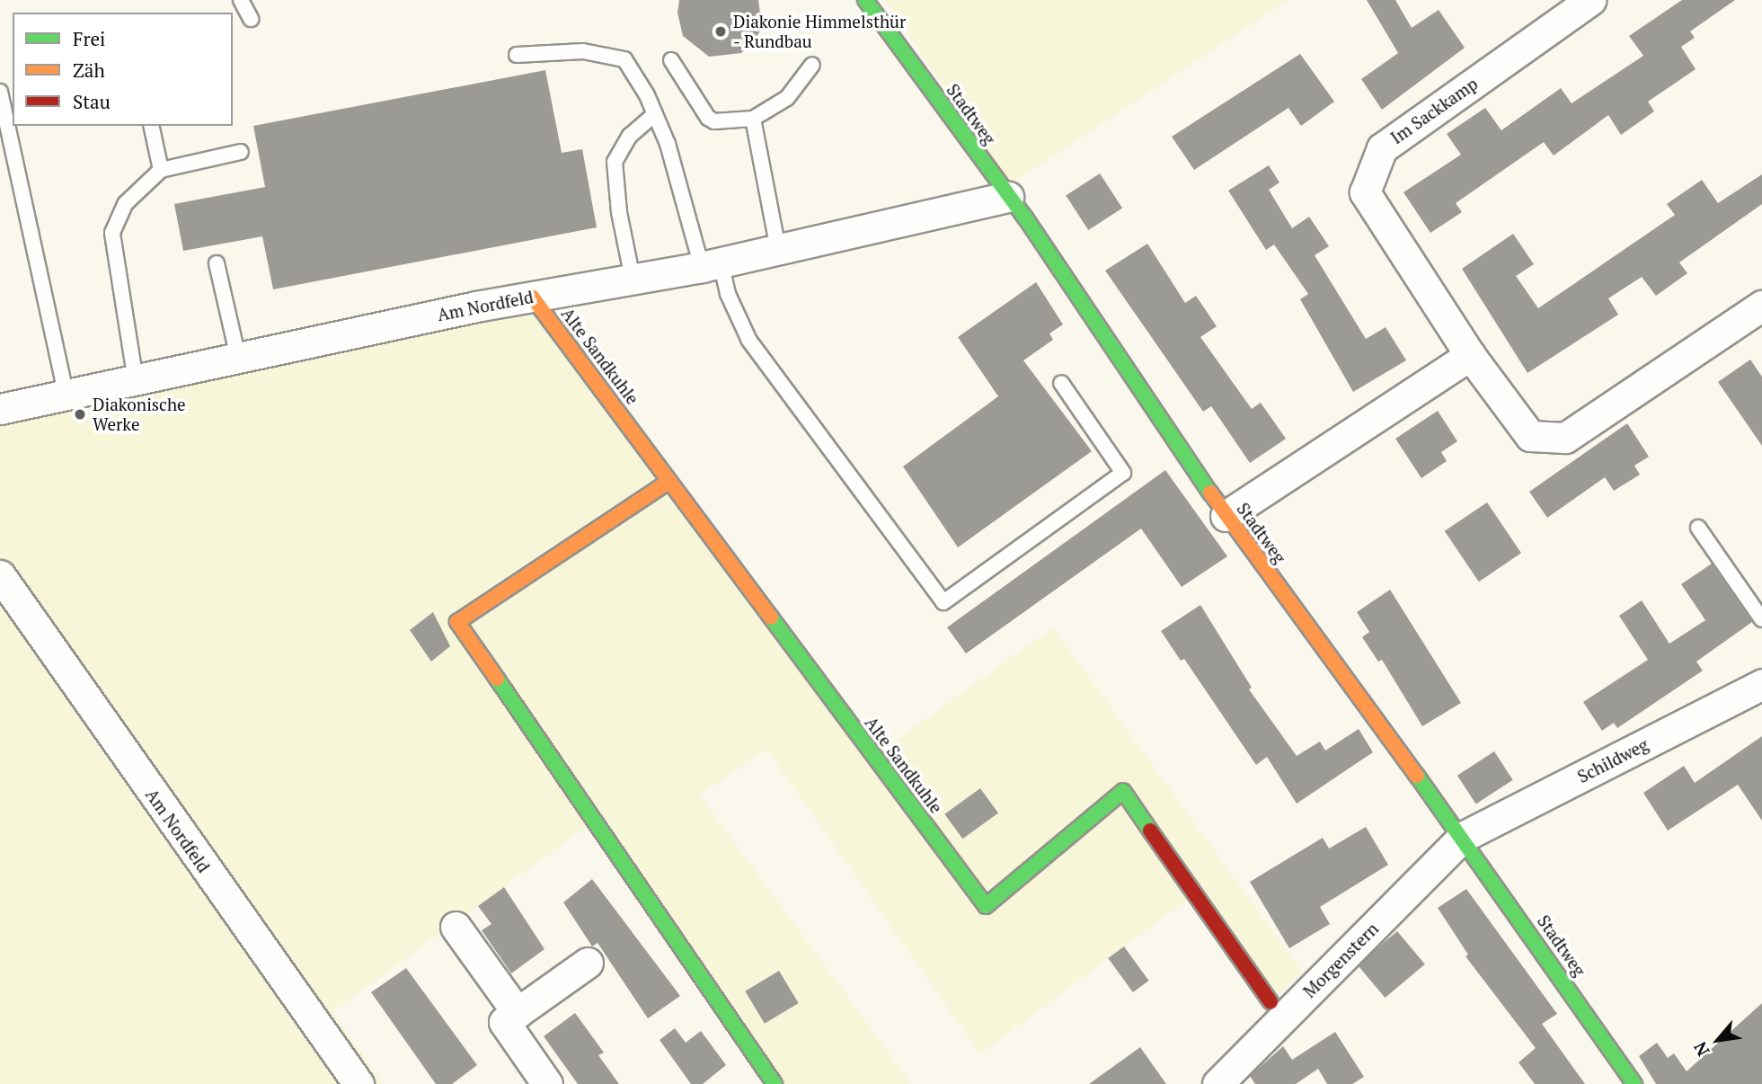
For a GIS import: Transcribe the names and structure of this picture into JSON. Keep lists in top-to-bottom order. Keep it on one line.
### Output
{"streets":{"street":["Im Sackkamp","Stadtweg","Am Nordfeld","Alte Sandkuhle","Schildweg","Morgenstern"]},"crossings":[["Stadtweg","Am Nordfeld"],["Stadtweg","Schildweg"],["Stadtweg","Morgenstern"],["Am Nordfeld","Alte Sandkuhle"],["Schildweg","Morgenstern"]],"places":["Diakonie Himmelsthür - Rundbau","Diakonische Werke"],"legend":["Frei","Zäh","Stau"],"north":"bottom left"}
